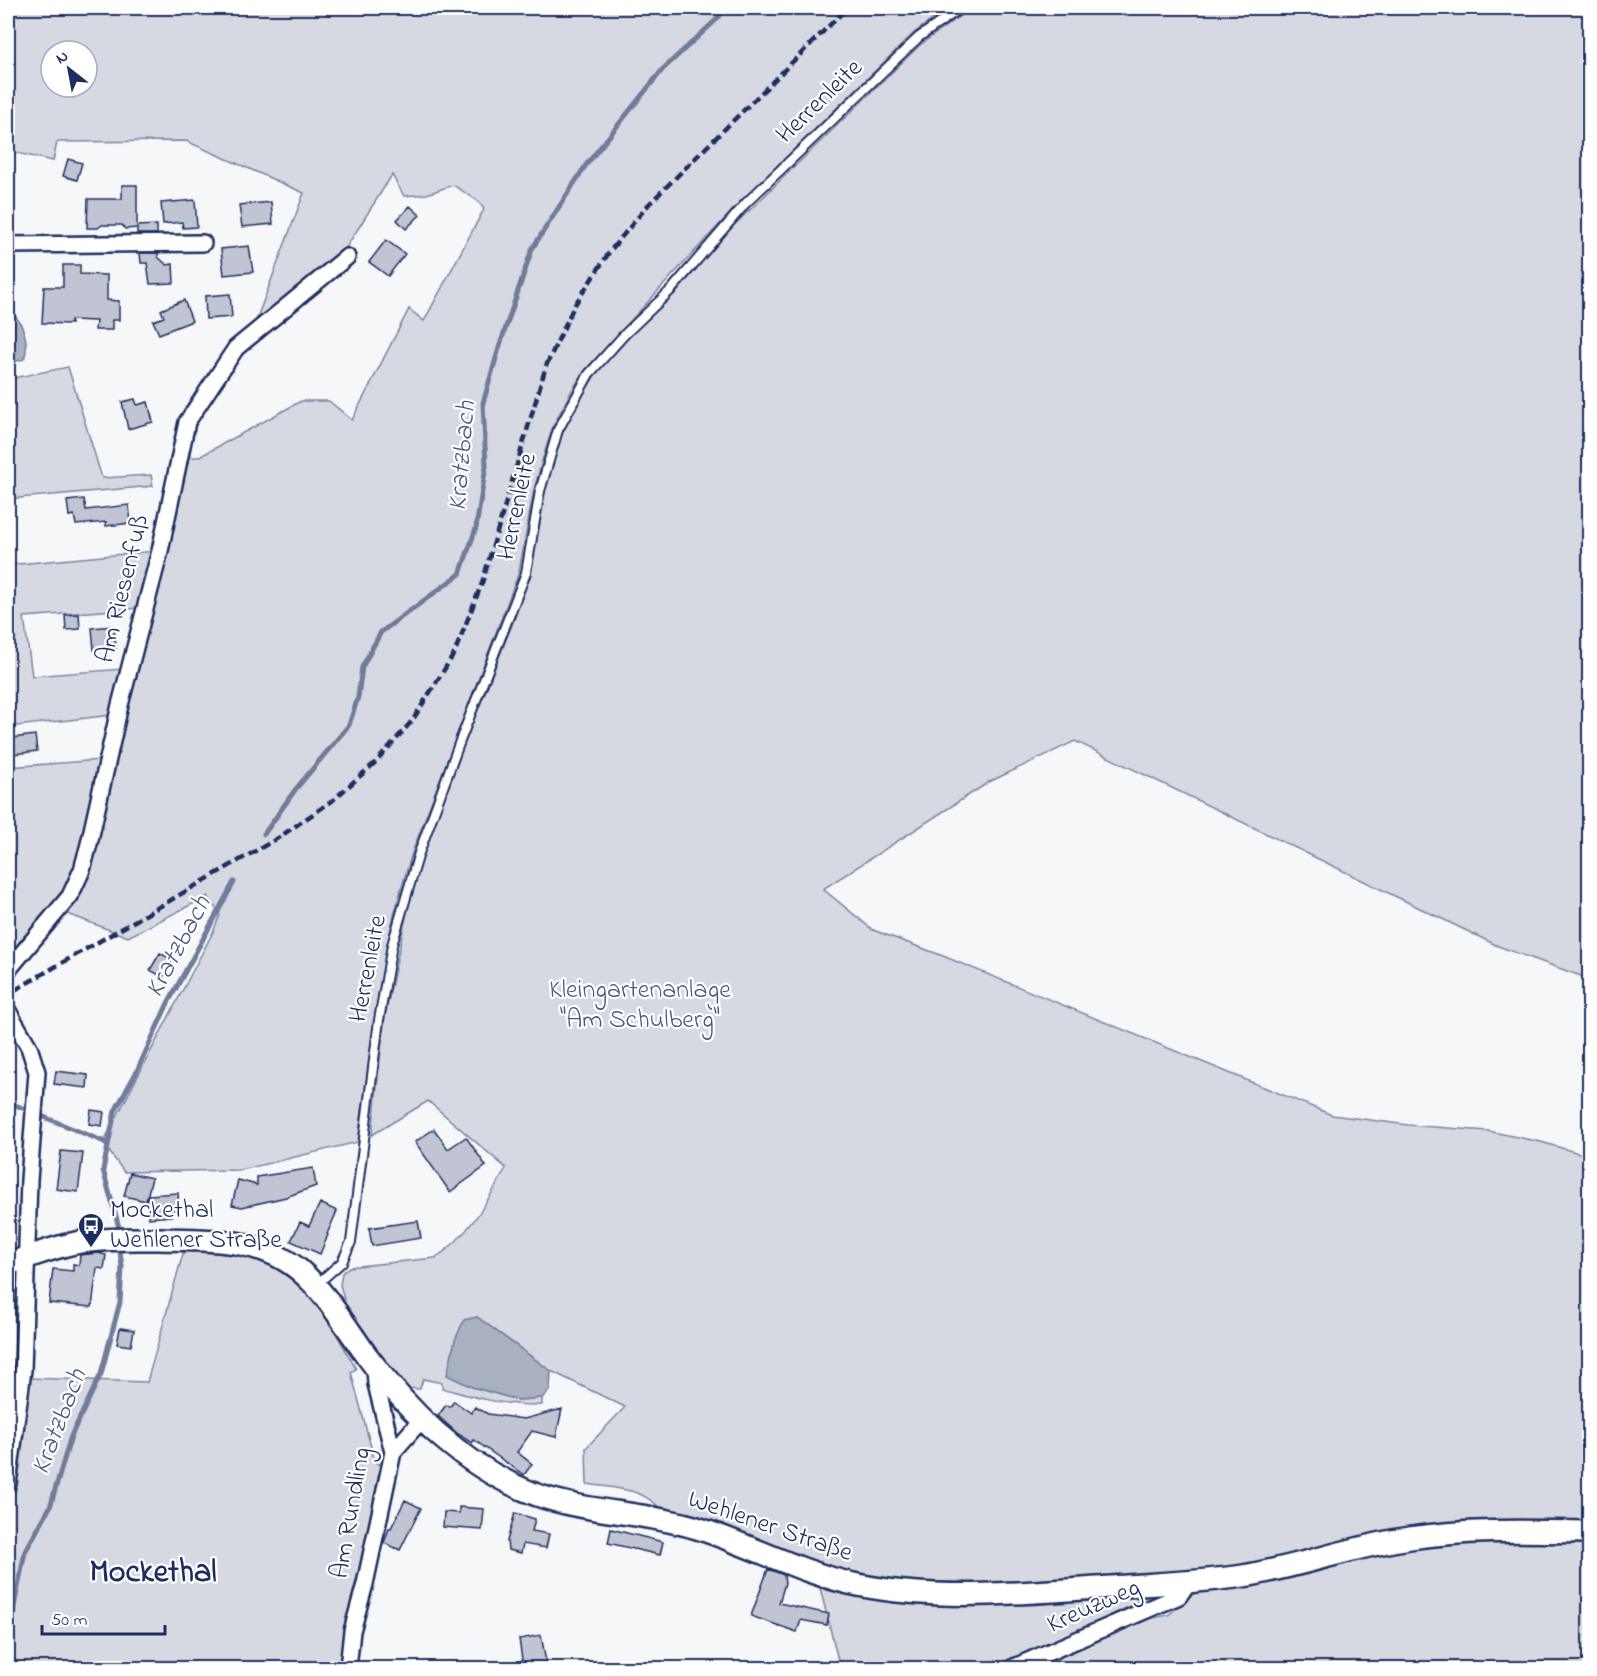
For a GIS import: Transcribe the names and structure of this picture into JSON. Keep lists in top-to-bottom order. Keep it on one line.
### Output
{"streets":{"street":["Am Riesenfuß","Am Rundling","Wehlener Straße","Kreuzweg"],"lane":["Herrenleite"]},"crossings":[["Herrenleite","Wehlener Straße"],["Am Rundling","Wehlener Straße"],["Wehlener Straße","Kreuzweg"]],"districts":["Mockethal"],"water":["Kratzbach"],"parks":["Kleingartenanlage \"Am Schulberg\""],"places":{"bus stop":["Mockethal Wehlener Straße"]},"scale_bar":"50 m","north":"top left"}
